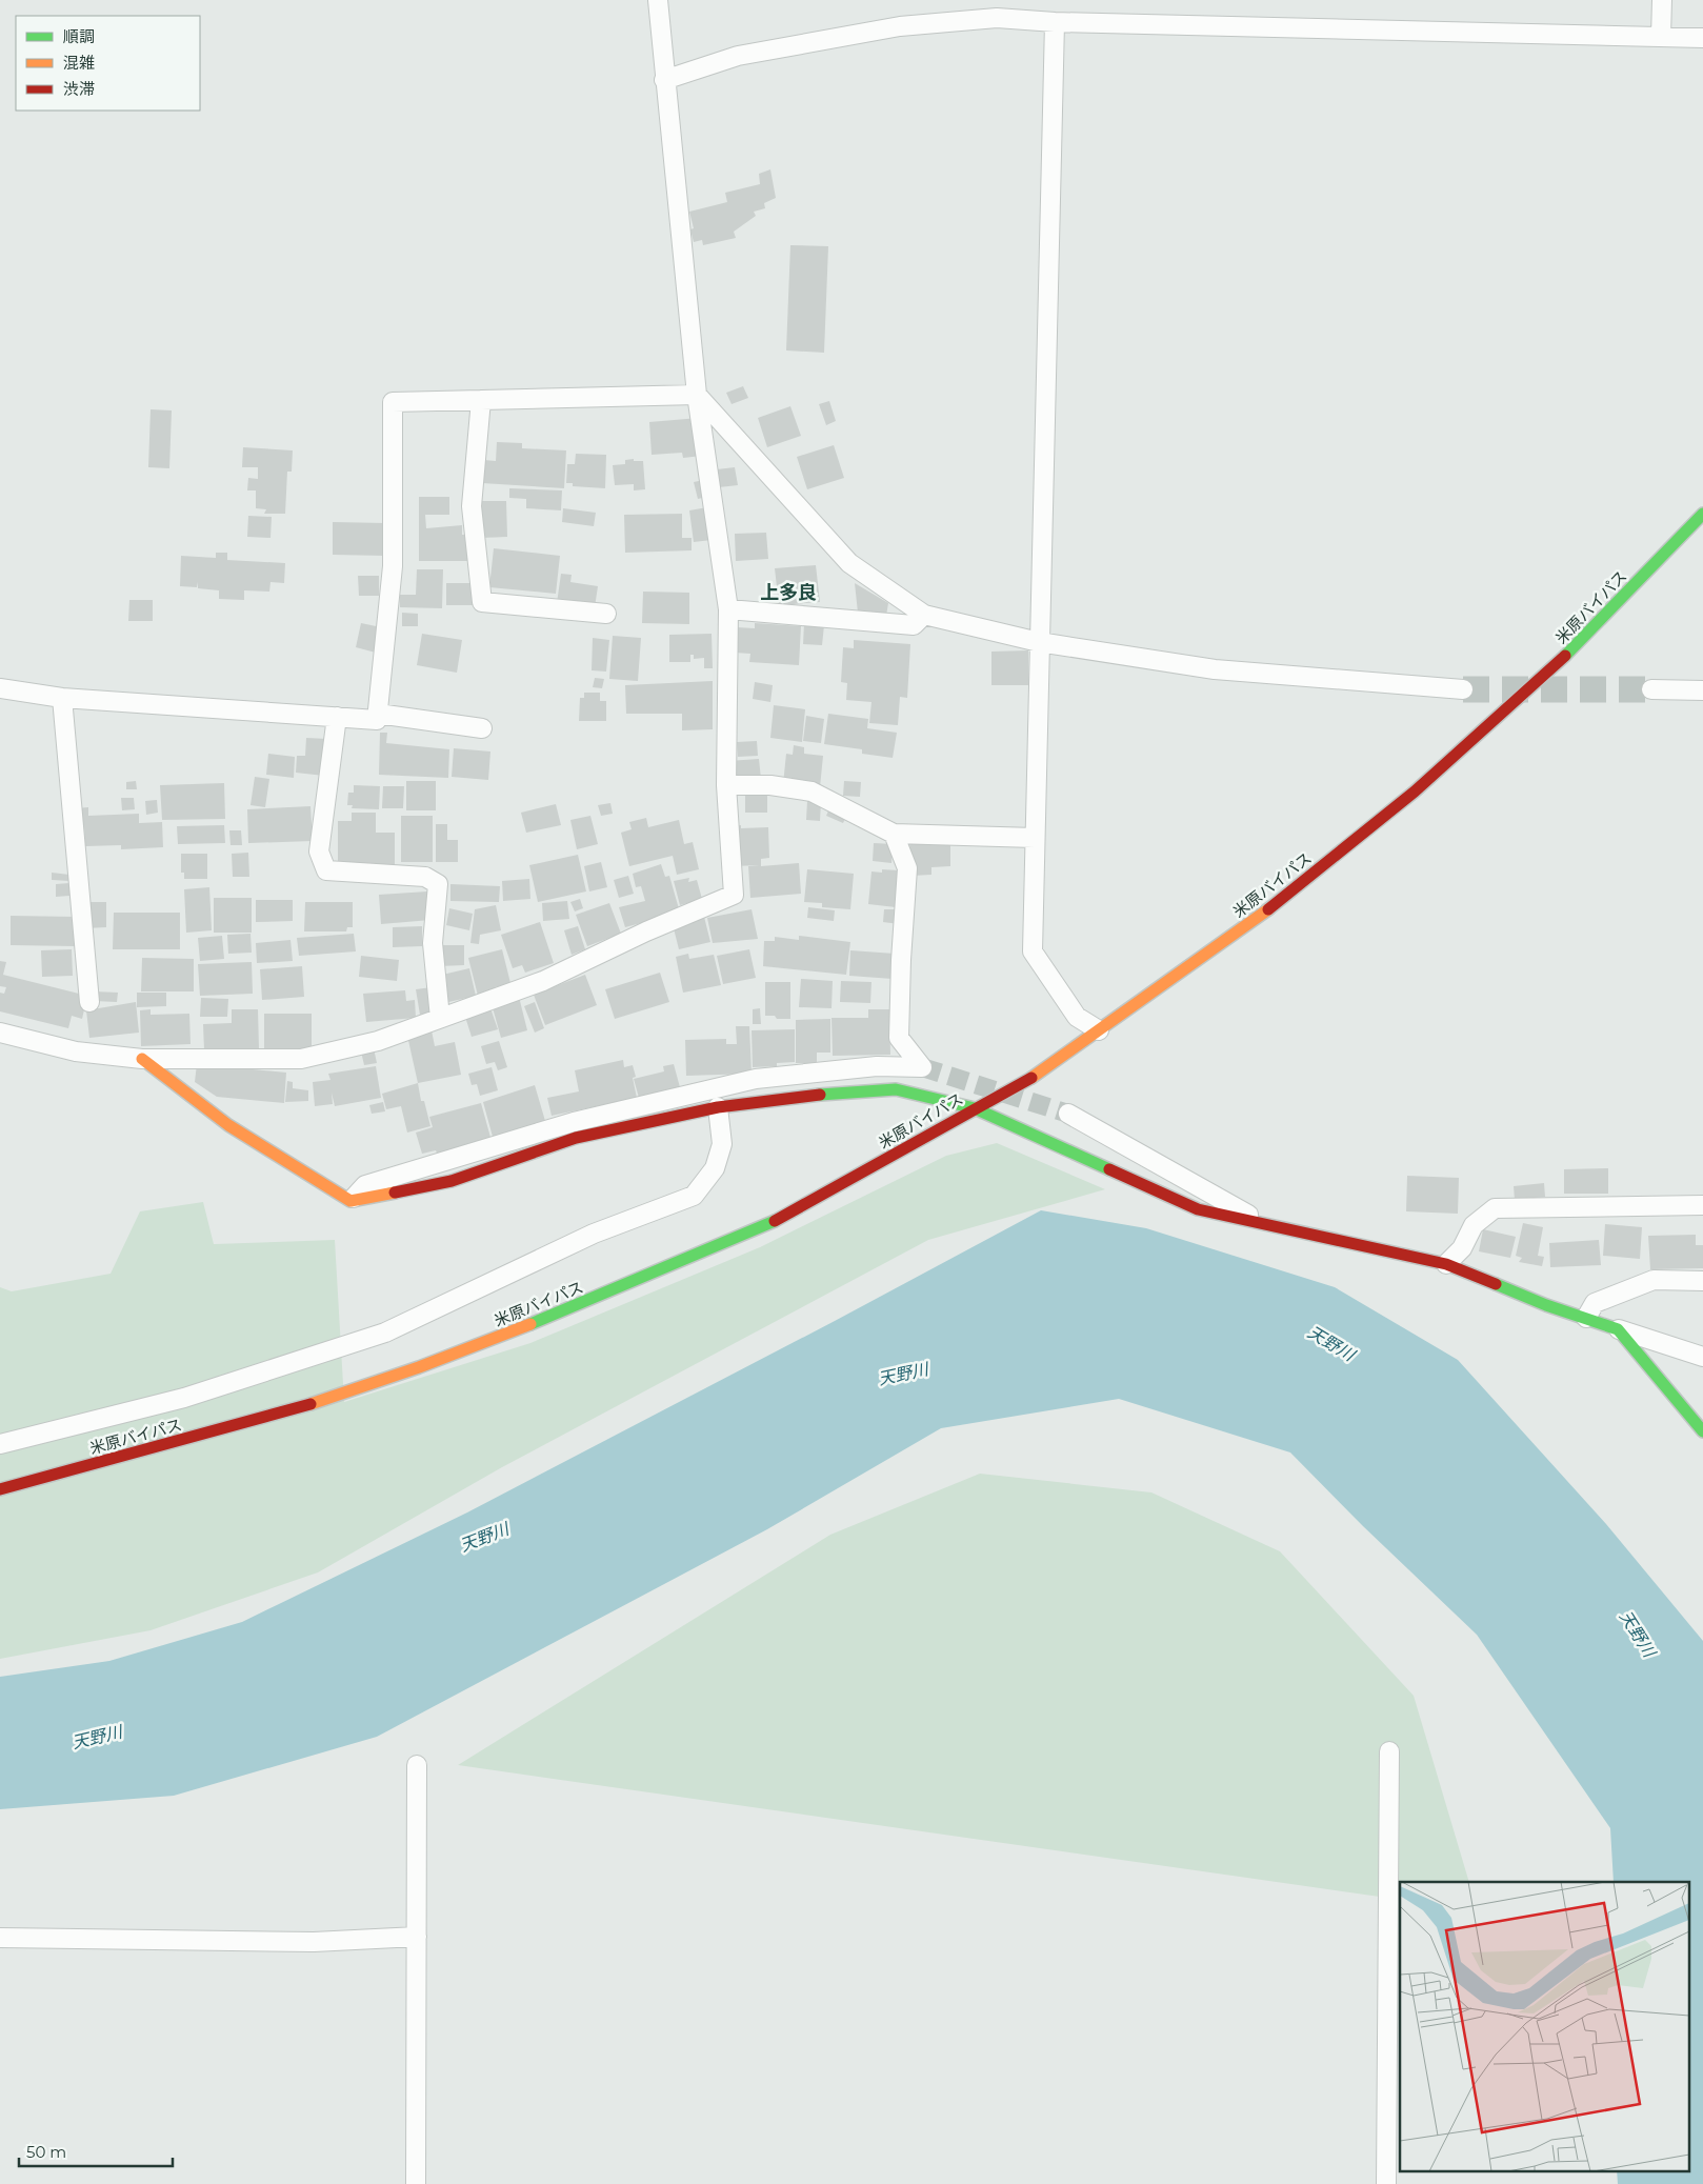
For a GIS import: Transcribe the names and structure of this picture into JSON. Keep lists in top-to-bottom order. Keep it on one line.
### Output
{"streets":{"main road":["米原バイパス"]},"districts":["上多良"],"water":["天野川"],"legend":["順調","混雑","渋滞"],"scale_bar":"50 m"}
